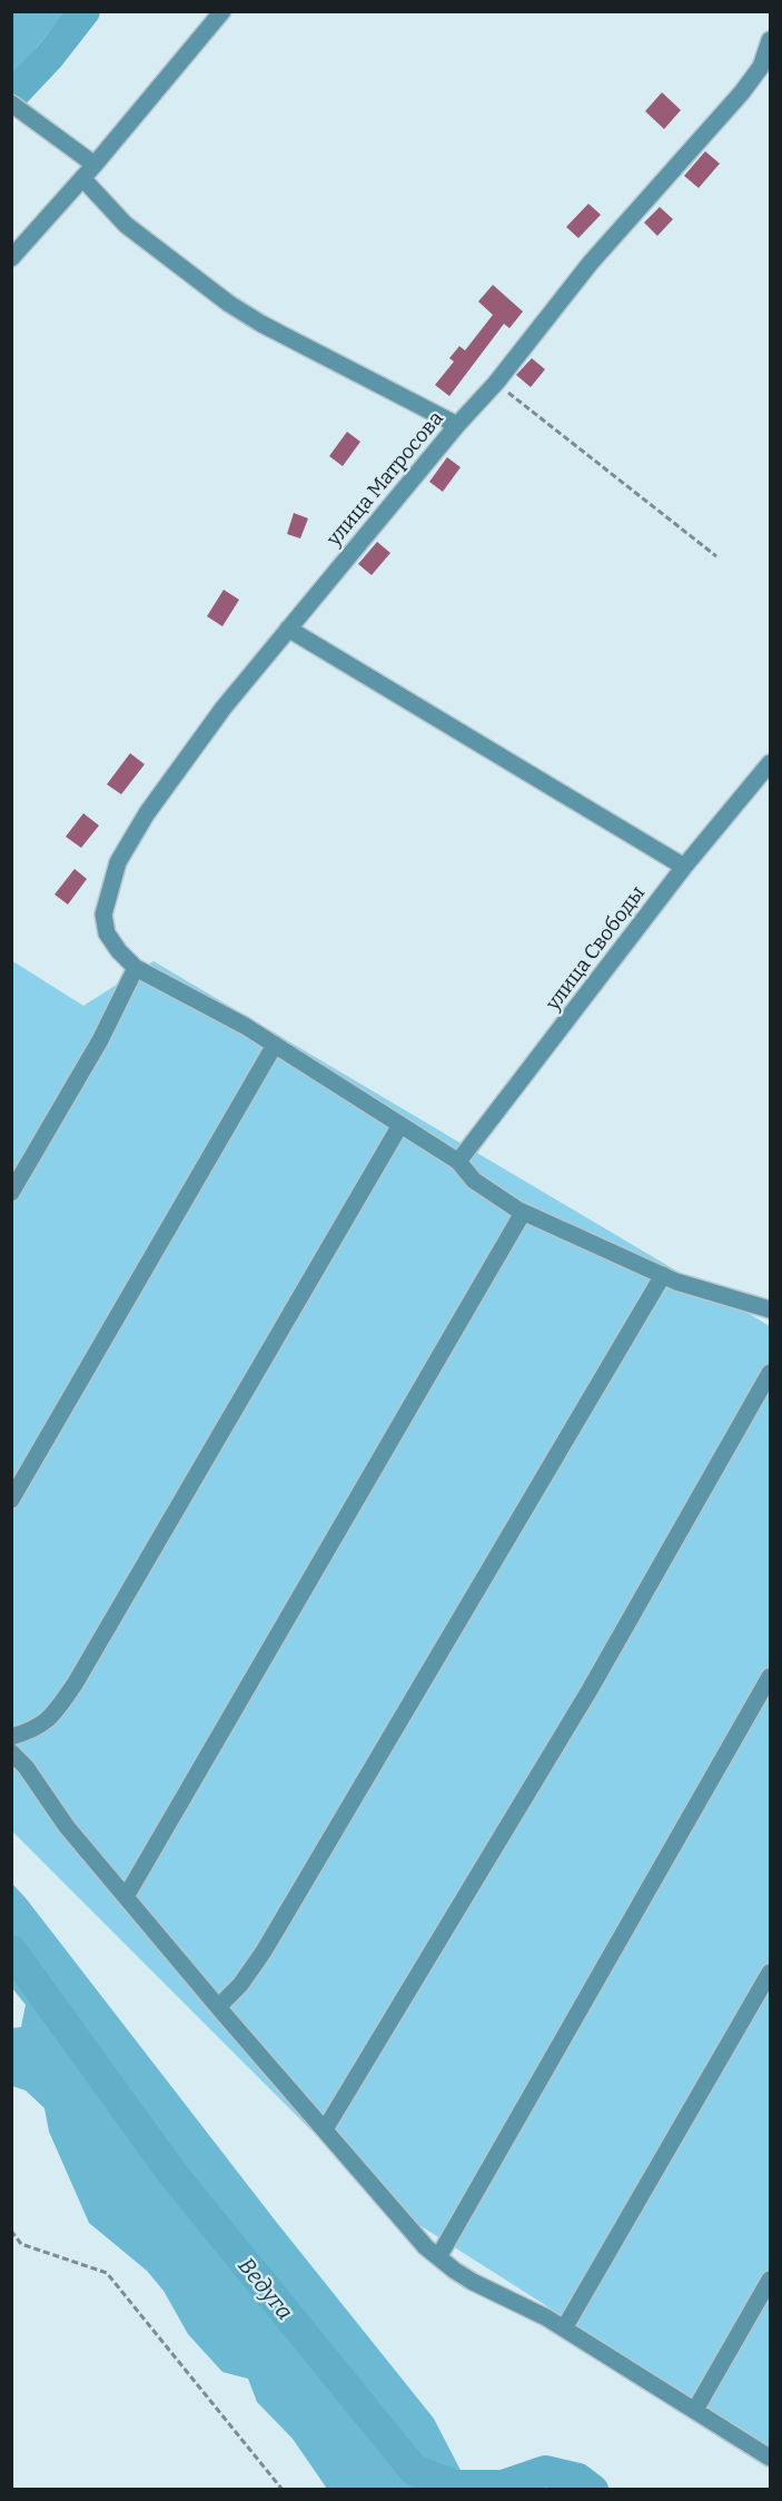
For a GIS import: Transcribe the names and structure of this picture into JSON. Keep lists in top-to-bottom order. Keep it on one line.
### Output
{"streets":{"street":["улица Матросова","улица Свободы"]},"crossings":[["улица Матросова","улица Свободы"]],"water":["Ведуга"]}
